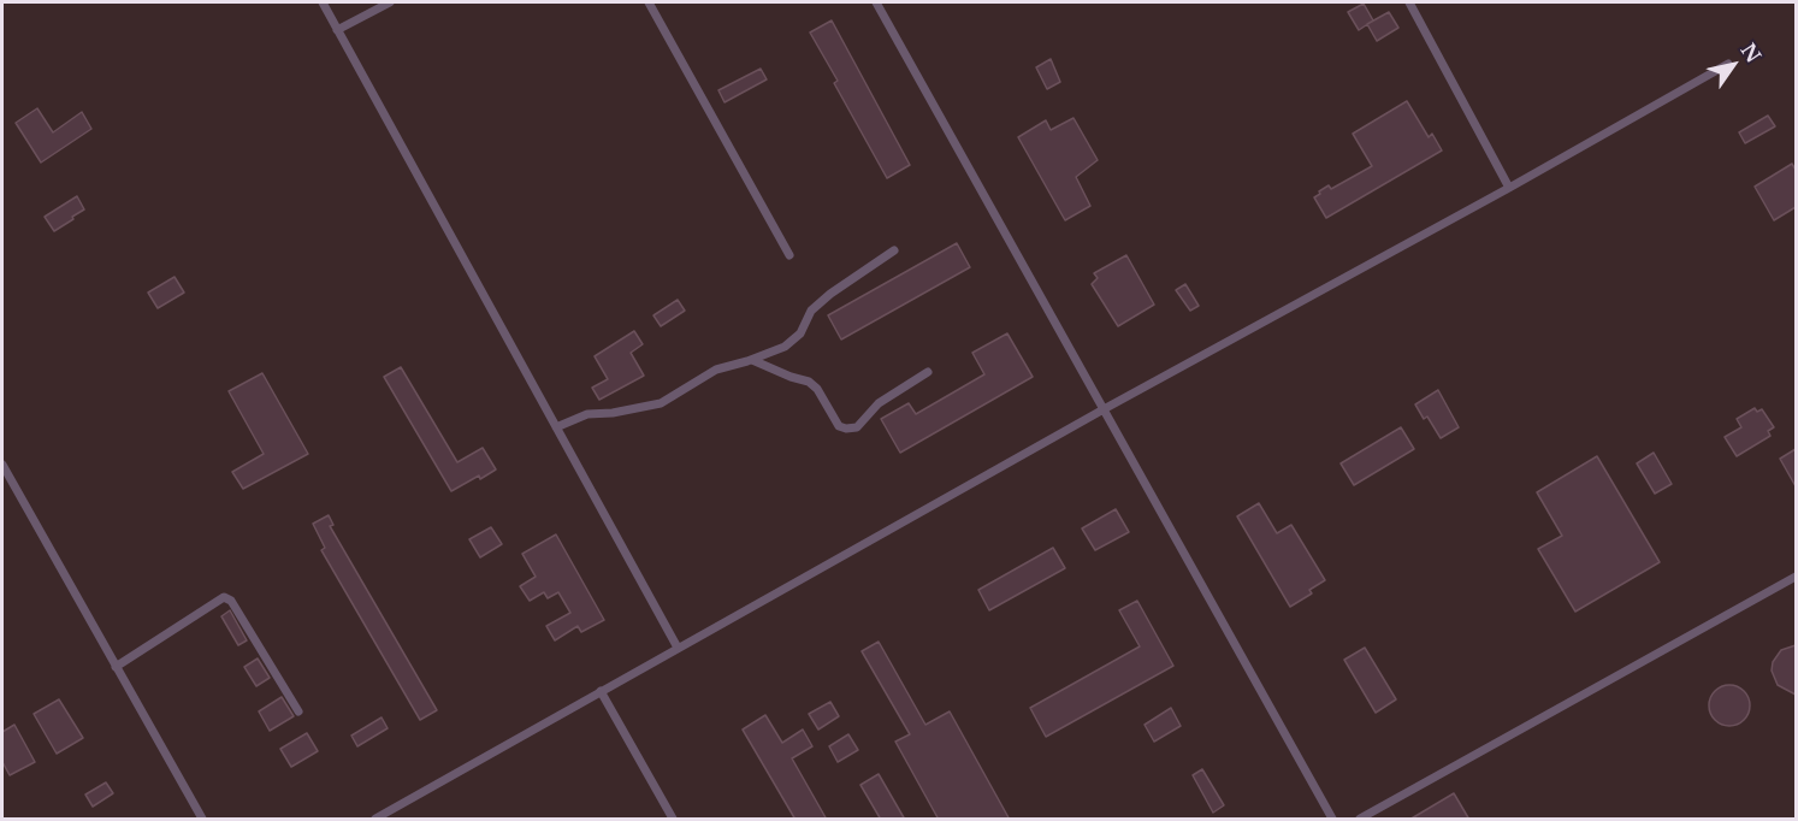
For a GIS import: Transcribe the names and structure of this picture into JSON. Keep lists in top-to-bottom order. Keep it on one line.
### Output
{"north":"top right"}
